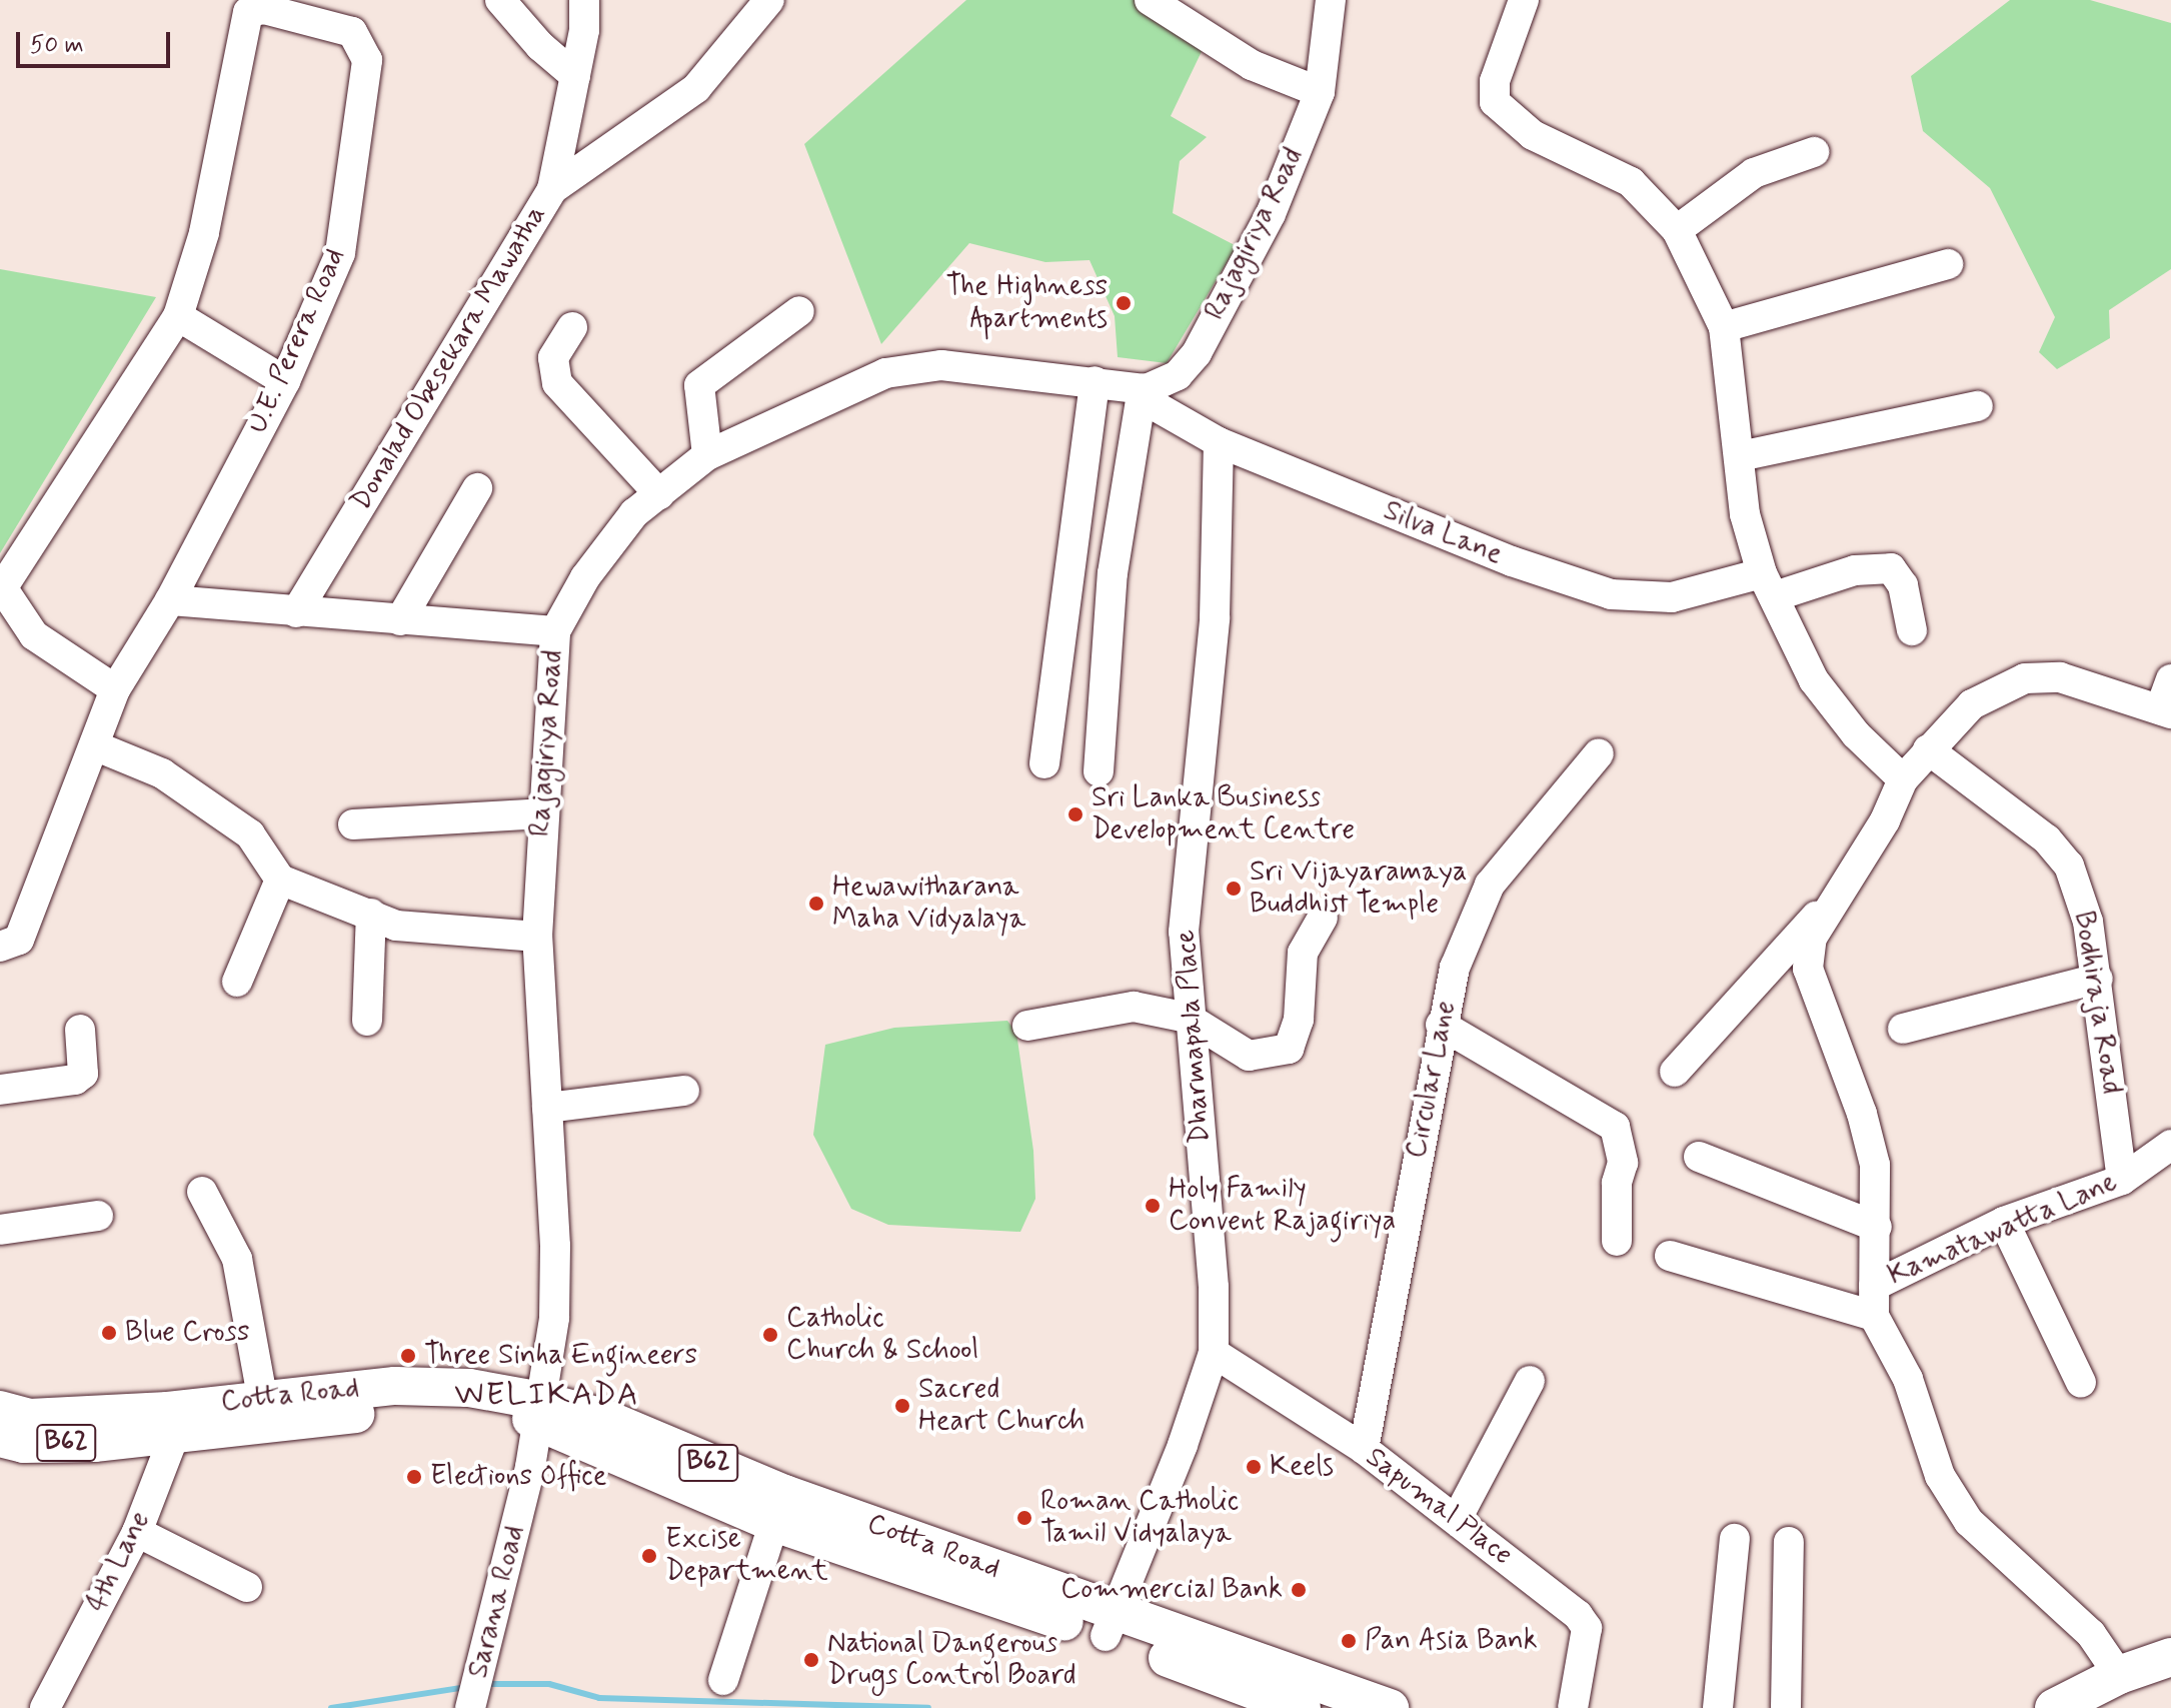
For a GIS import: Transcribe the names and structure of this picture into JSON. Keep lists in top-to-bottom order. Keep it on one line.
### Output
{"streets":{"main road":["Cotta Road","B62"],"street":["Rajagiriya Road","U.E. Perera Road","Donalad Obesekara Mawatha","Silva Lane","Bodhiraja Road","Dharmapala Place","Circular Lane","Kamatawatta Lane","Sapumal Place","4th Lane","Sarana Road"]},"crossings":[["Rajagiriya Road","Silva Lane"],["Rajagiriya Road","Cotta Road"],["Rajagiriya Road","Sarana Road"],["Silva Lane","Dharmapala Place"],["Bodhiraja Road","Kamatawatta Lane"],["Dharmapala Place","Cotta Road"],["Dharmapala Place","Sapumal Place"],["Circular Lane","Sapumal Place"],["Cotta Road","4th Lane"],["Cotta Road","Sarana Road"]],"districts":["WELIKADA"],"places":["The Highness Apartments","Sri Lanka Business Development Centre","Sri Vijayaramaya Buddhist Temple","Hewawitharana Maha Vidyalaya","Holy Family Convent Rajagiriya","Blue Cross","Catholic Church & School","Three Sinha Engineers","Sacred Heart Church","Keels","Elections Office","Roman Catholic Tamil Vidyalaya","Excise Department","Commercial Bank","Pan Asia Bank","National Dangerous Drugs Control Board"],"scale_bar":"50 m"}
